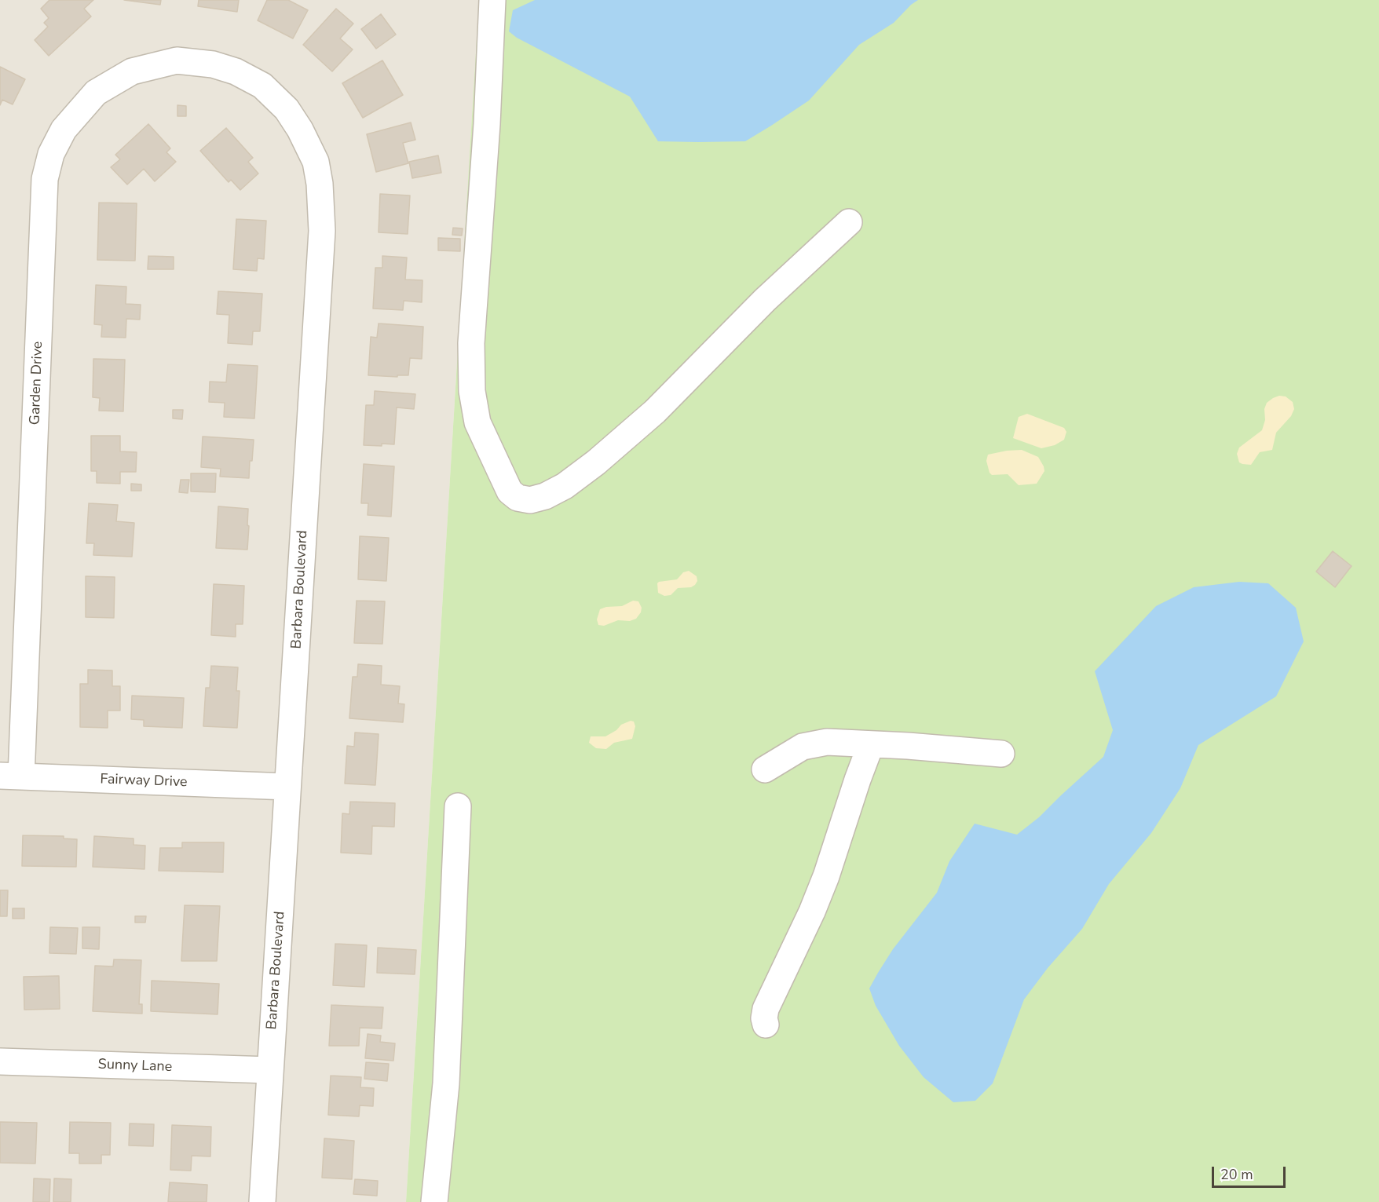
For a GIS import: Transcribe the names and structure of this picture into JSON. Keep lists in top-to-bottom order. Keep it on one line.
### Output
{"streets":{"street":["Garden Drive","Barbara Boulevard","Fairway Drive","Sunny Lane"]},"crossings":[["Garden Drive","Barbara Boulevard"],["Garden Drive","Fairway Drive"],["Barbara Boulevard","Fairway Drive"],["Barbara Boulevard","Sunny Lane"]],"scale_bar":"20 m"}
